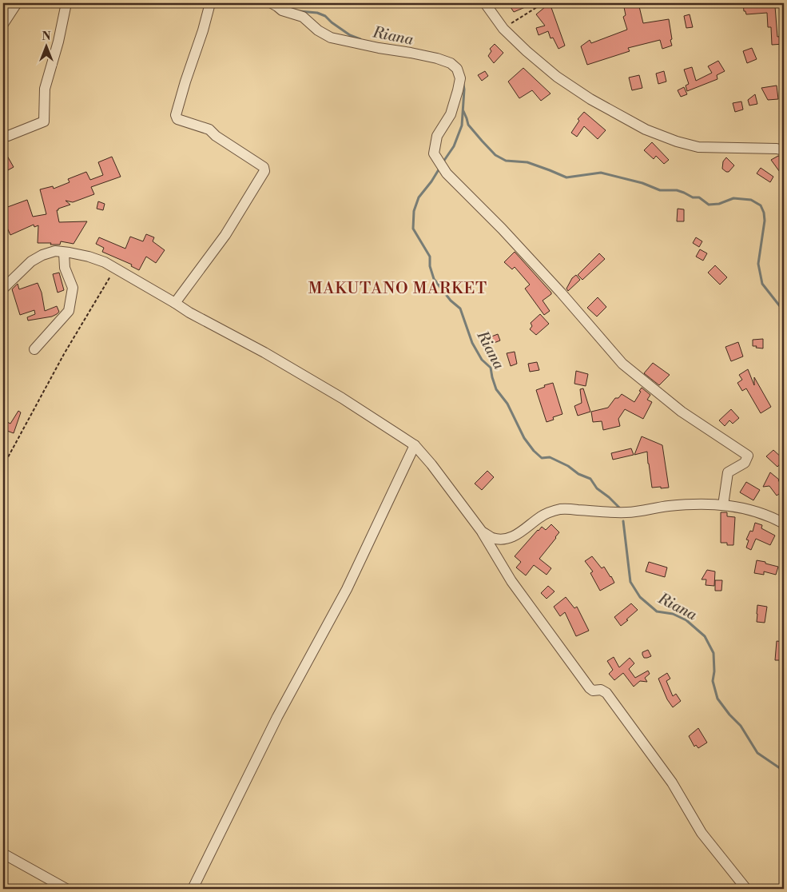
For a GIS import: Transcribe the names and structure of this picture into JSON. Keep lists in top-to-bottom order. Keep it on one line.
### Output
{"districts":["MAKUTANO MARKET"],"water":["Riana"],"north":"top"}
